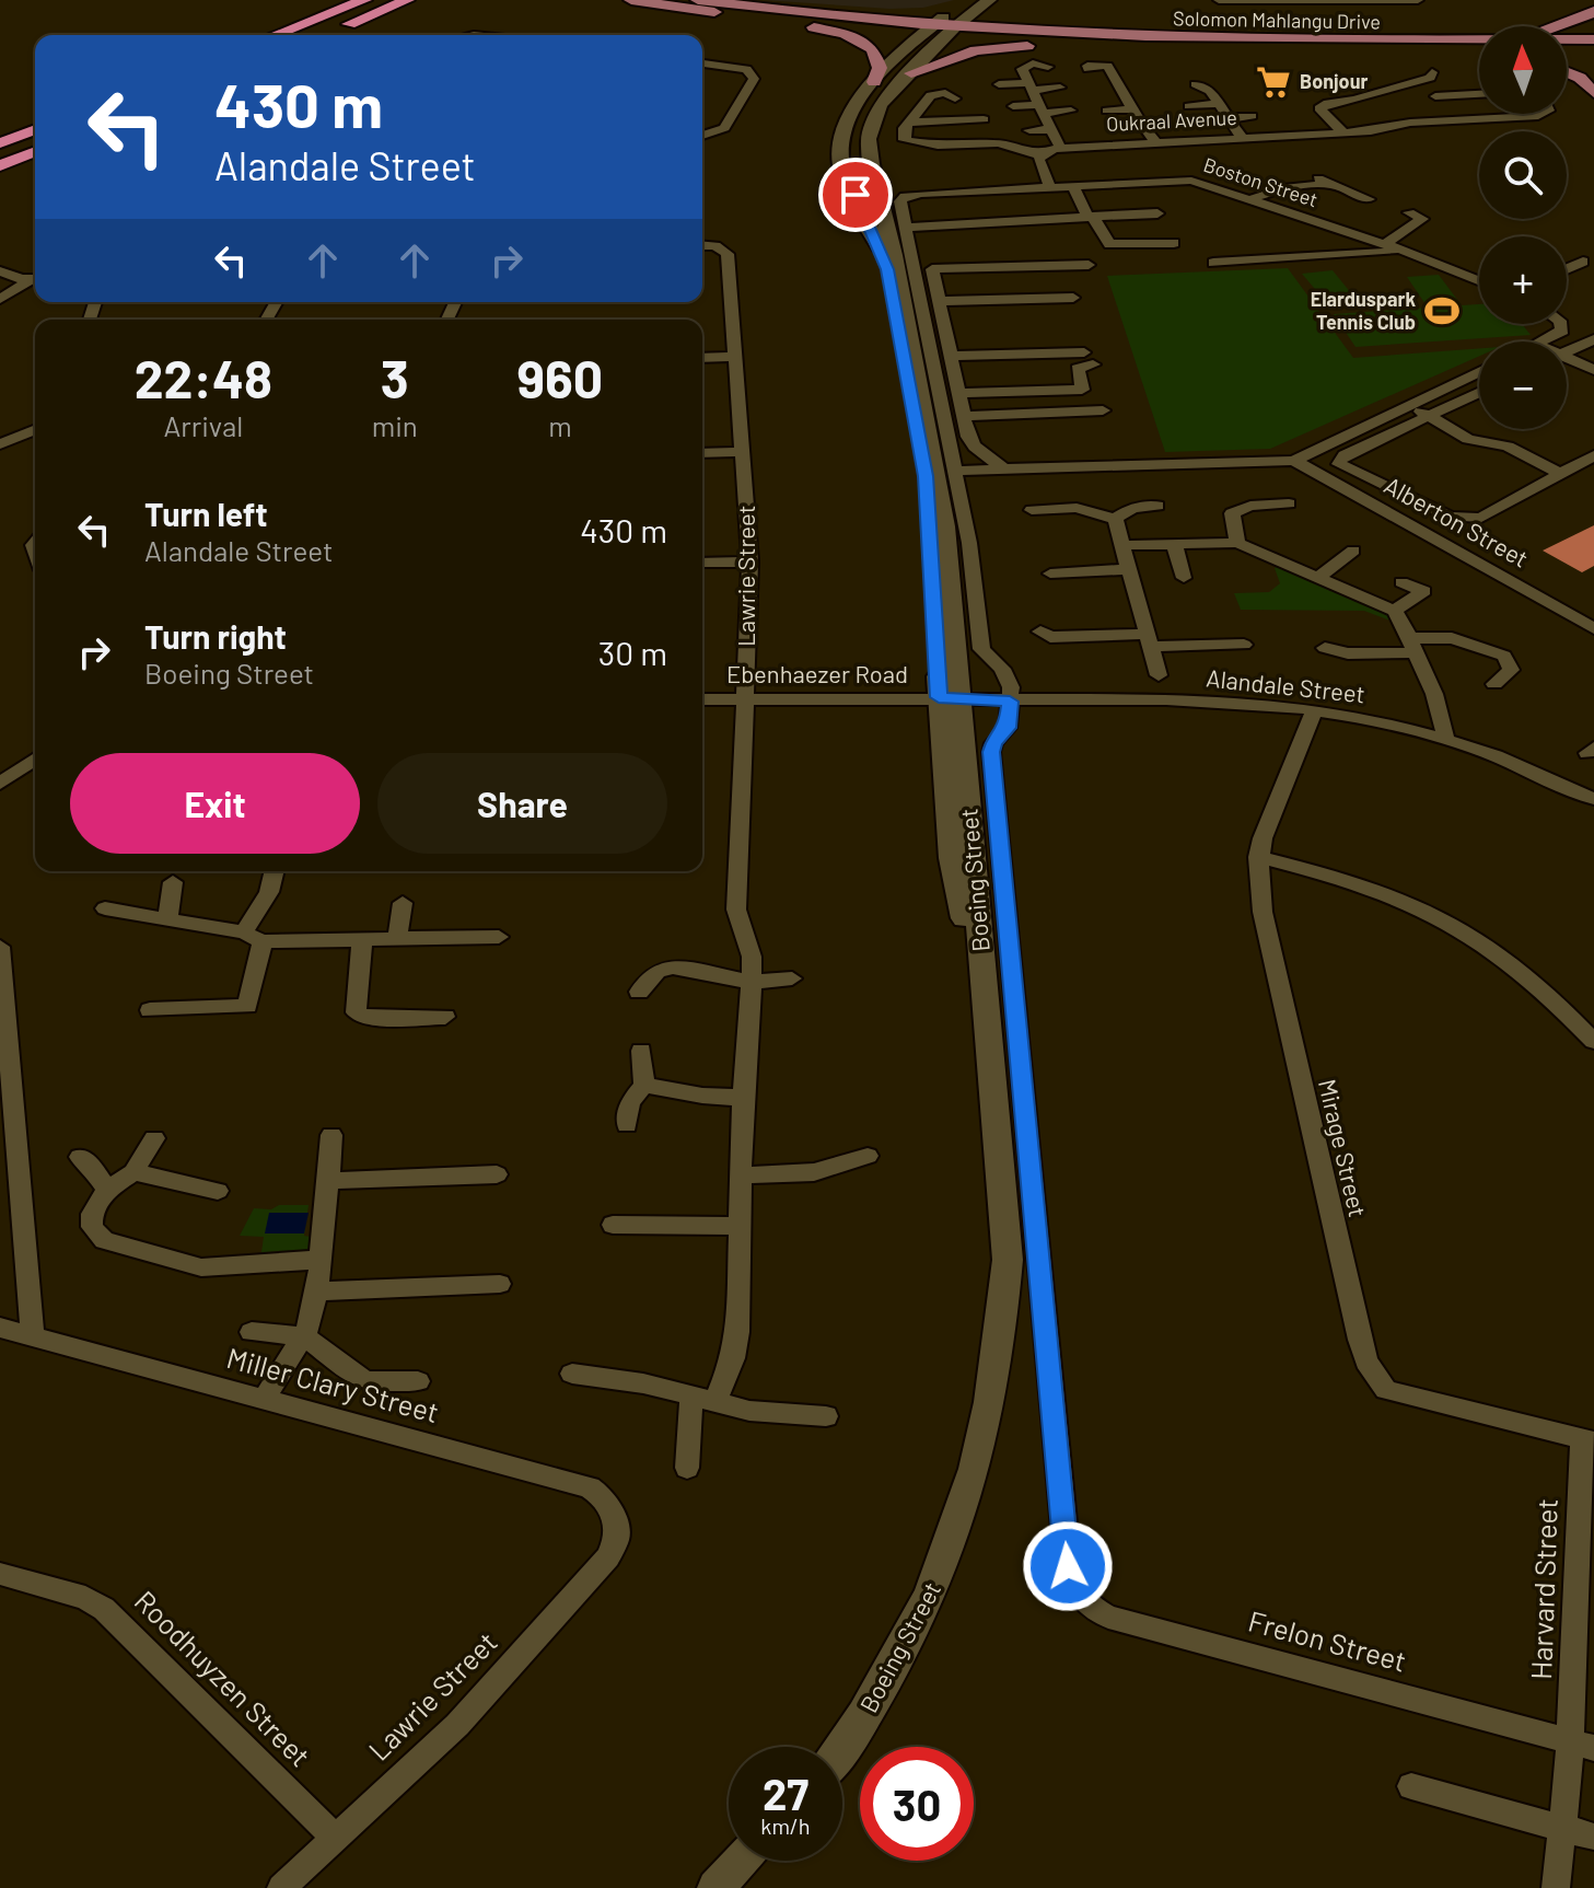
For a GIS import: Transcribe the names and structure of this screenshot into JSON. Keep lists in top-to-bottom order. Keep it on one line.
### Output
{"streets":{"main road":["Solomon Mahlangu Drive","Boeing Street"],"street":["Oukraal Avenue","Boston Street","Alberton Street","Lawrie Street","Ebenhaezer Road","Alandale Street","Mirage Street","Miller Clary Street","Harvard Street","Frelon Street","Roodhuyzen Street"]},"crossings":[["Solomon Mahlangu Drive","Boeing Street"],["Lawrie Street","Ebenhaezer Road"],["Lawrie Street","Miller Clary Street"],["Lawrie Street","Roodhuyzen Street"],["Ebenhaezer Road","Alandale Street"],["Ebenhaezer Road","Boeing Street"],["Alandale Street","Boeing Street"],["Alandale Street","Mirage Street"],["Boeing Street","Frelon Street"],["Mirage Street","Harvard Street"],["Harvard Street","Frelon Street"]],"places":{"supermarket":["Bonjour"],"sports":["Elarduspark Tennis Club"]},"north":"top","page":{"map_buttons":["+","−"],"turn":["430 m","Alandale Street"],"eta":["22:48","Arrival","3","min","960","m"],"list":[{"name":"Turn left","note":"Alandale Street","value":"430 m"},{"name":"Turn right","note":"Boeing Street","value":"30 m"}],"buttons":["Exit","Share"],"speed":"27 km/h","limit":"30"}}
